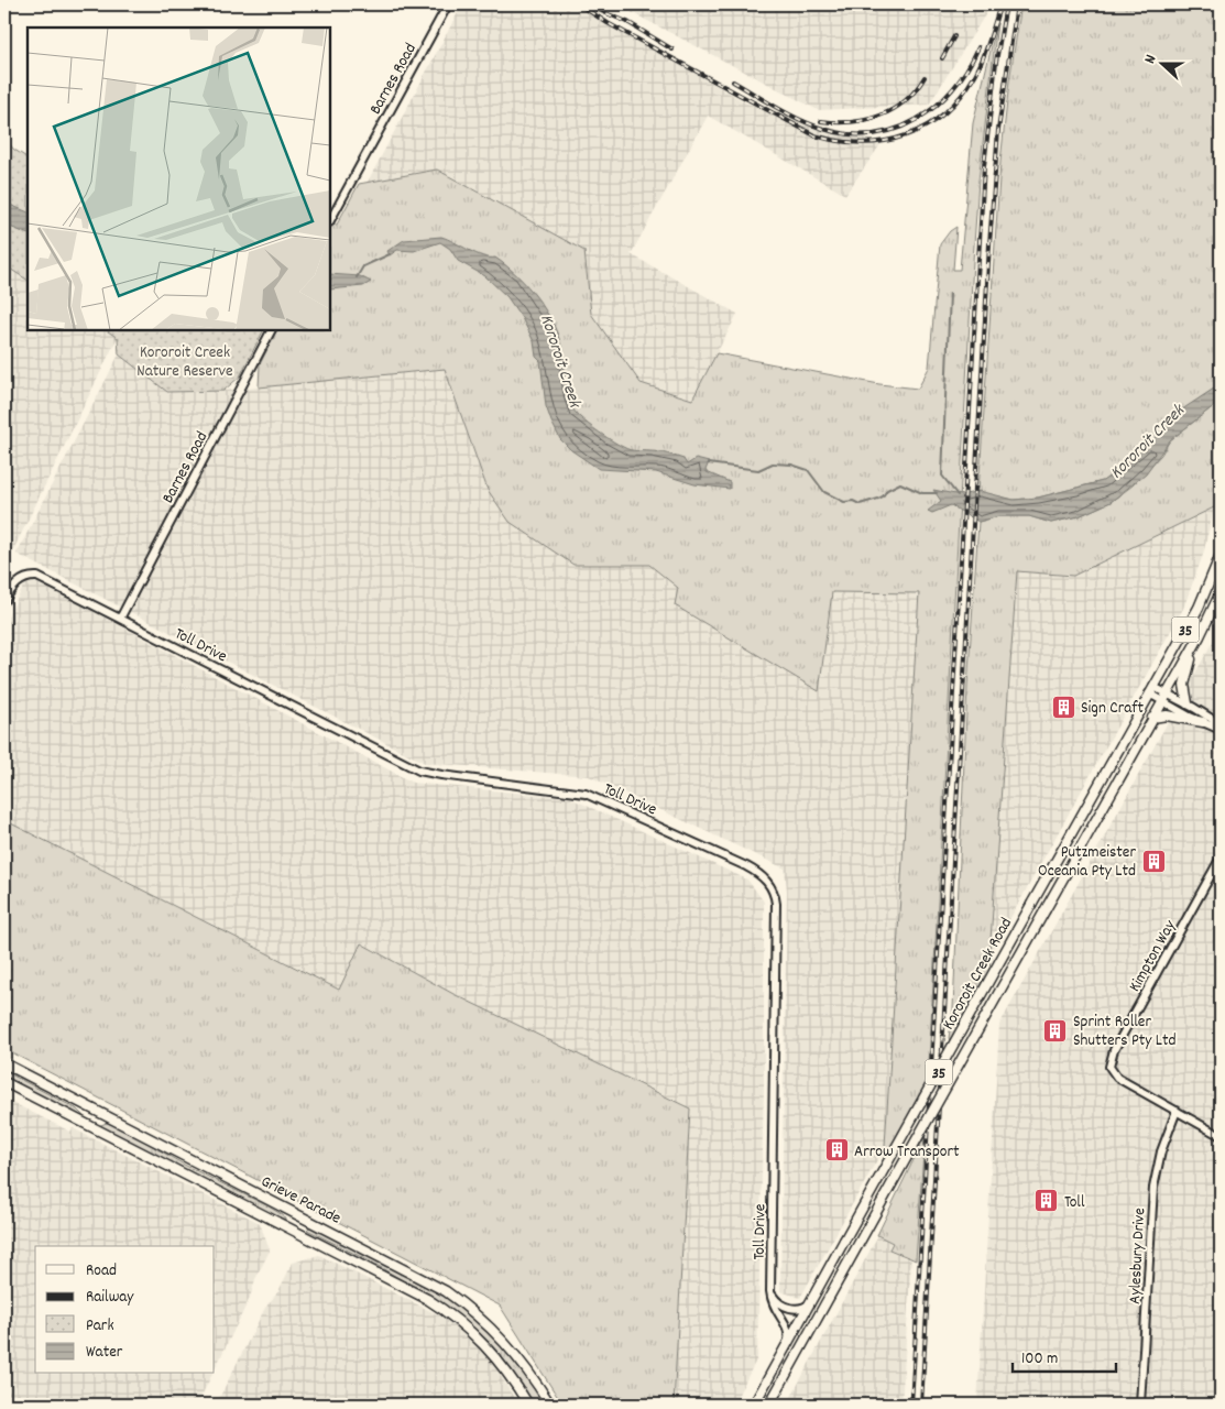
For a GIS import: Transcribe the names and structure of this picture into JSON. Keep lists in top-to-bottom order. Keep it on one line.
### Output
{"streets":{"main road":["35","Kororoit Creek Road","Grieve Parade"],"street":["Barnes Road","Toll Drive","Kimpton Way","Aylesbury Drive"]},"crossings":[["Barnes Road","Toll Drive"],["Toll Drive","Kororoit Creek Road"],["Kimpton Way","Aylesbury Drive"]],"water":["Kororoit Creek"],"parks":["Kororoit Creek Nature Reserve"],"places":{"building":["Sign Craft","Putzmeister Oceania Pty Ltd","Sprint Roller Shutters Pty Ltd","Arrow Transport","Toll"]},"legend":["Road","Railway","Park","Water"],"scale_bar":"100 m","north":"left"}
